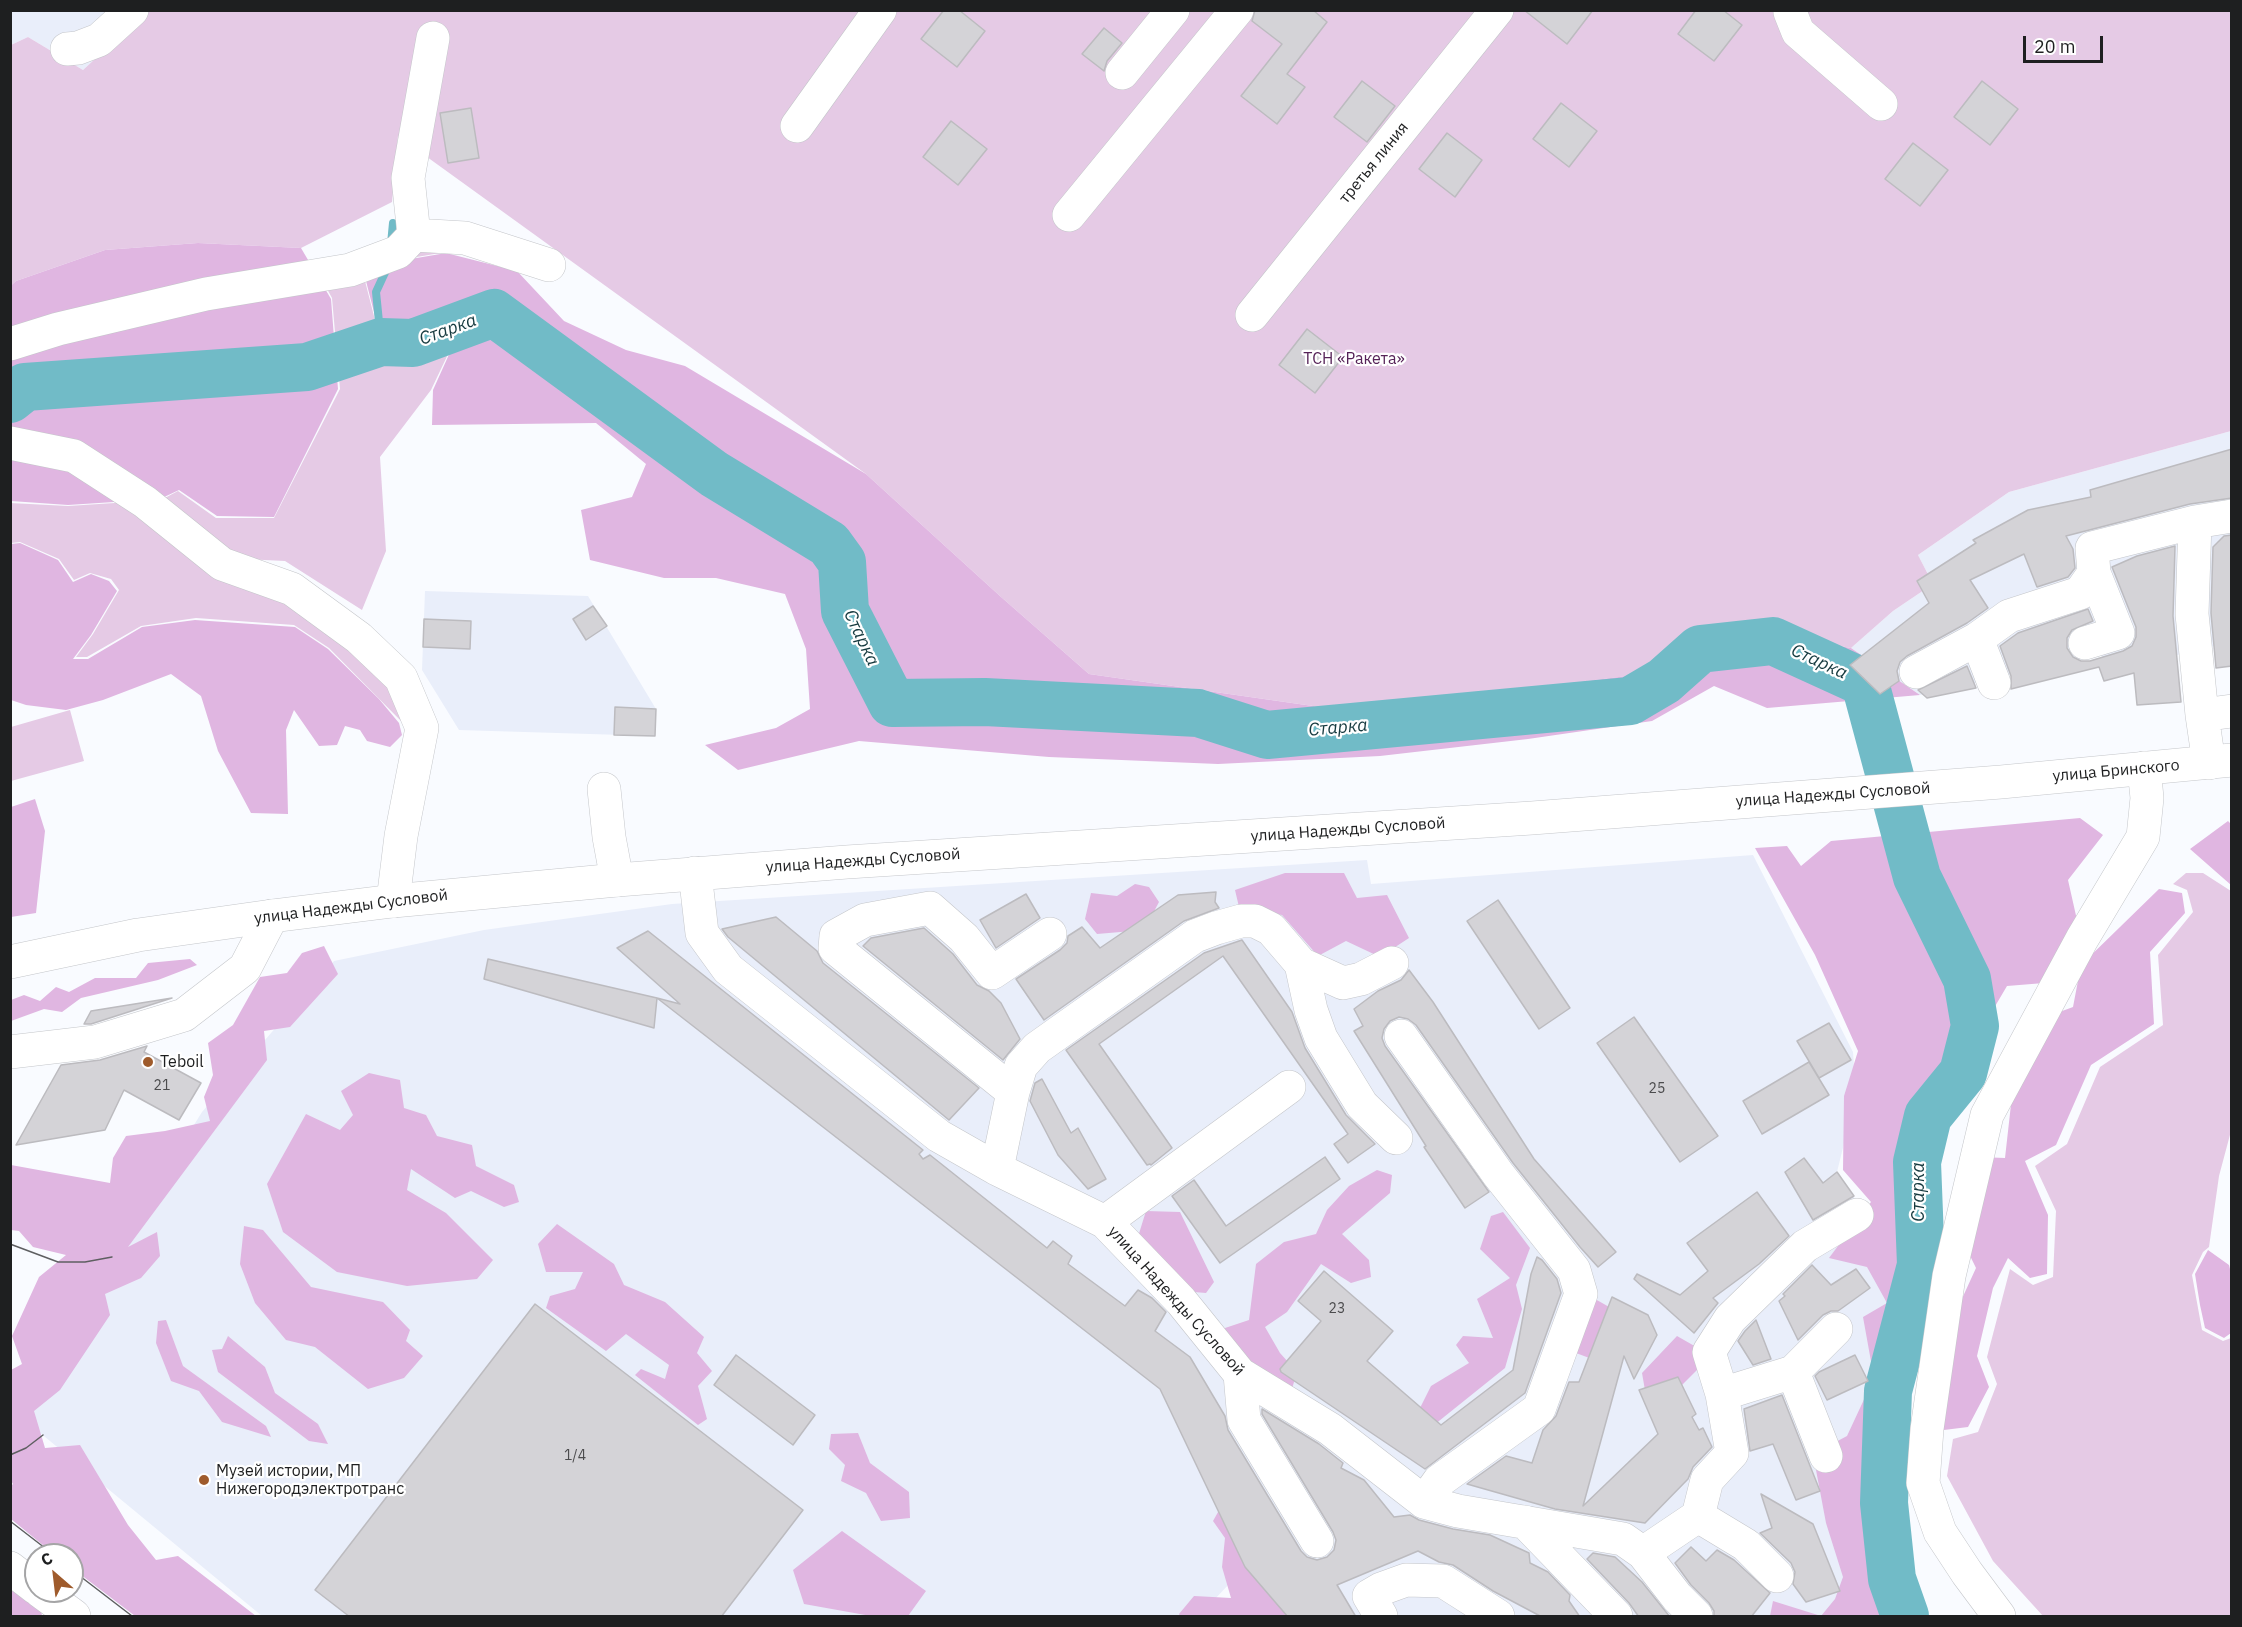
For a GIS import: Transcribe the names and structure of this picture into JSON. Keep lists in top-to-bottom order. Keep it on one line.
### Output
{"streets":{"main road":["третья линия","улица Бринского","улица Надежды Сусловой"]},"crossings":[["улица Бринского","улица Надежды Сусловой"]],"water":["Старка"],"parks":["ТСН «Ракета»"],"places":["Teboil","Музей истории, МП Нижегородэлектротранс"],"house_numbers":["21","25","23","1/4"],"scale_bar":"20 m","north":"top left"}
